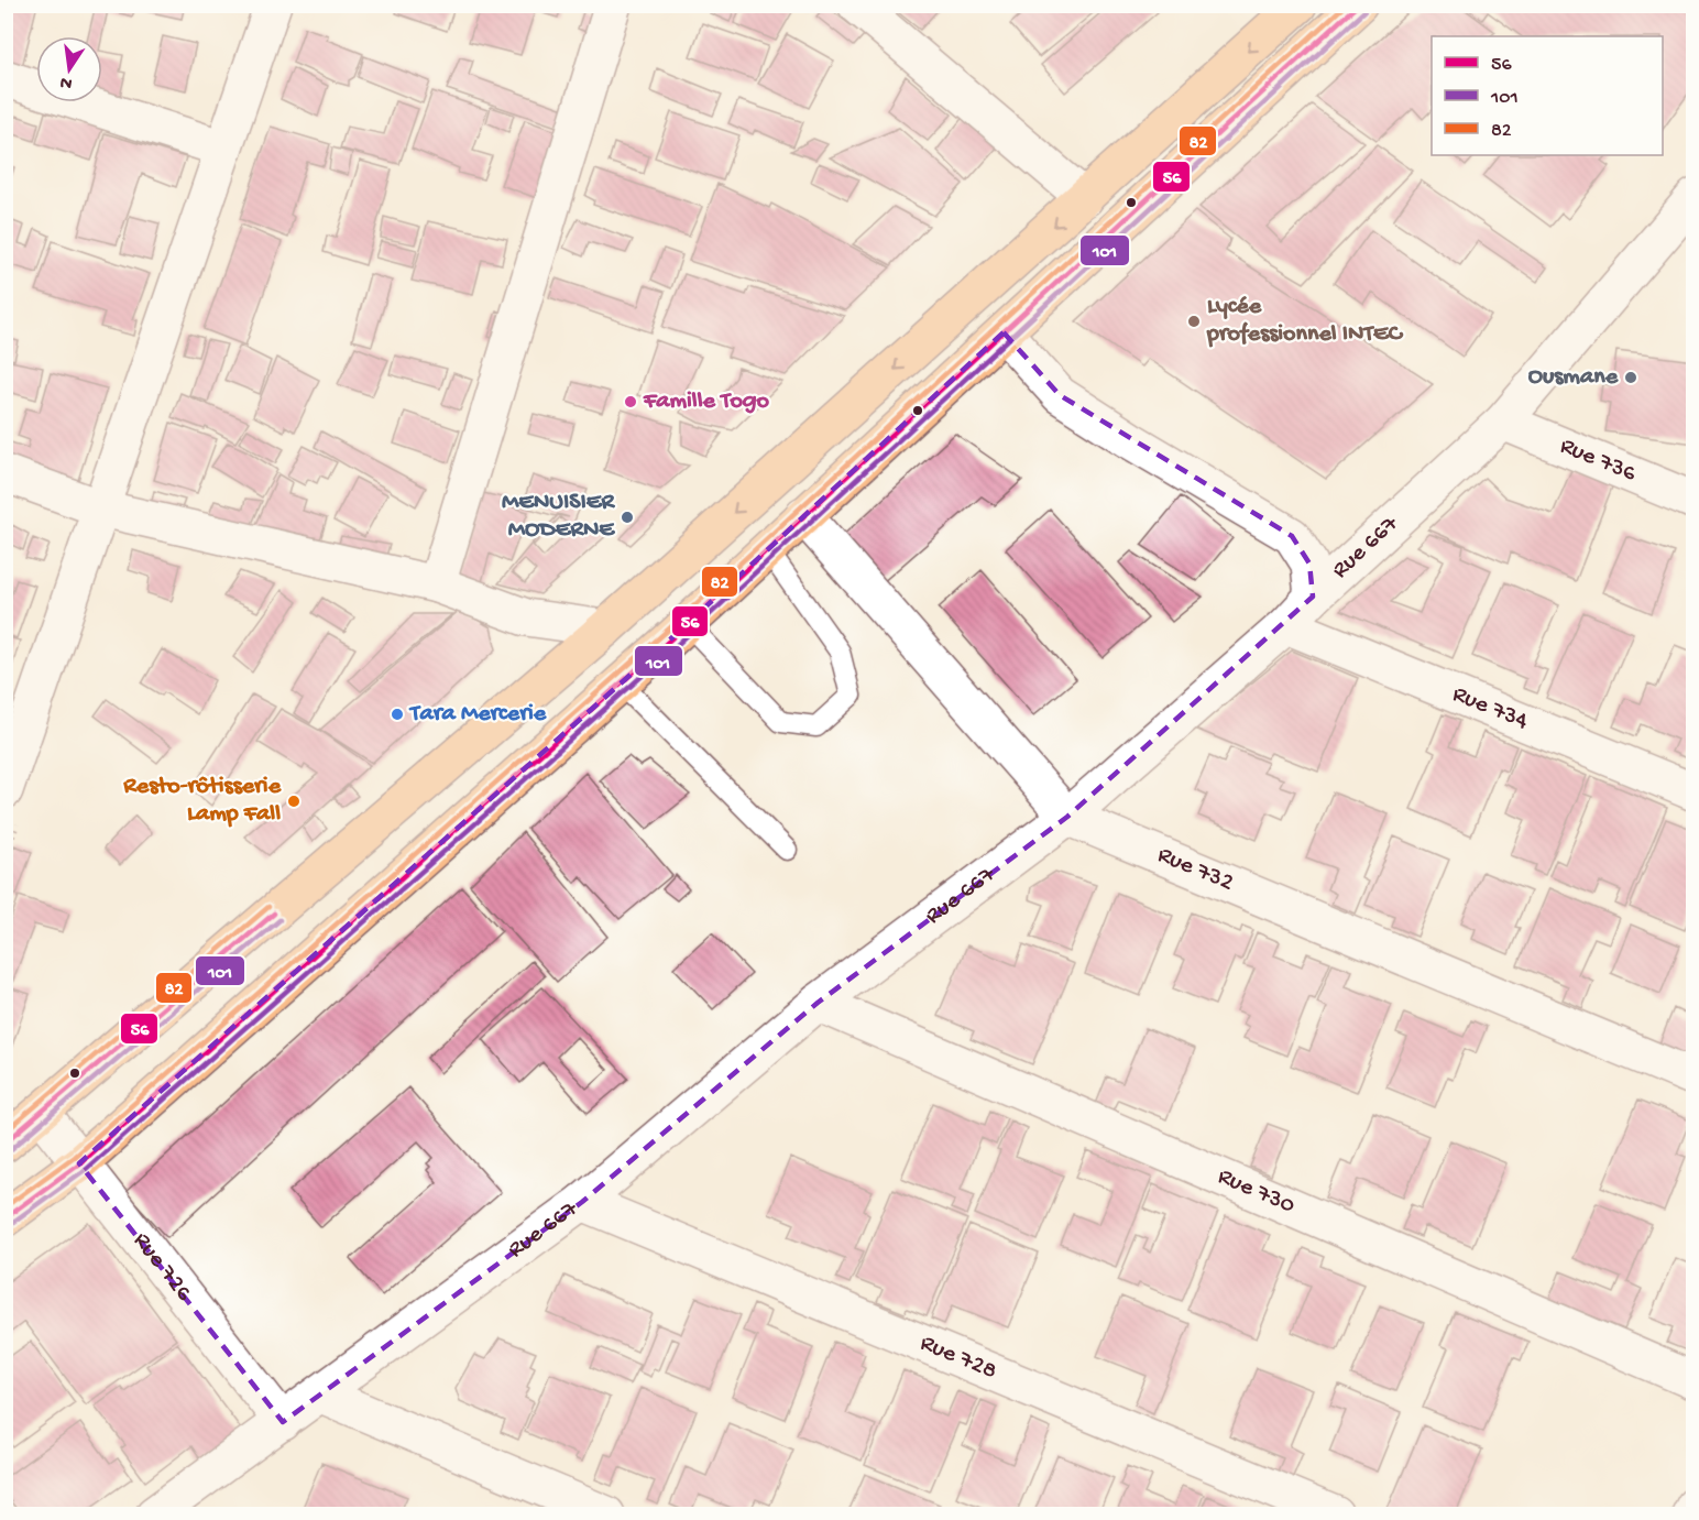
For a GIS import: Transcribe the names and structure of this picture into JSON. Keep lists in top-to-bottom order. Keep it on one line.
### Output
{"streets":{"street":["Rue 736","Rue 667","Rue 734","Rue 732","Rue 730","Rue 726","Rue 728"]},"crossings":[["Rue 736","Rue 667"],["Rue 667","Rue 734"],["Rue 667","Rue 732"],["Rue 667","Rue 730"],["Rue 667","Rue 726"],["Rue 667","Rue 728"]],"places":["Lycée professionnel INTEC","Ousmane","Famille Togo","MENUISIER MODERNE","Tara Mercerie","Resto-rôtisserie Lamp Fall"],"lines":["transit line 56","transit line 82","transit line 101"],"legend":["56","101","82"],"north":"bottom"}
